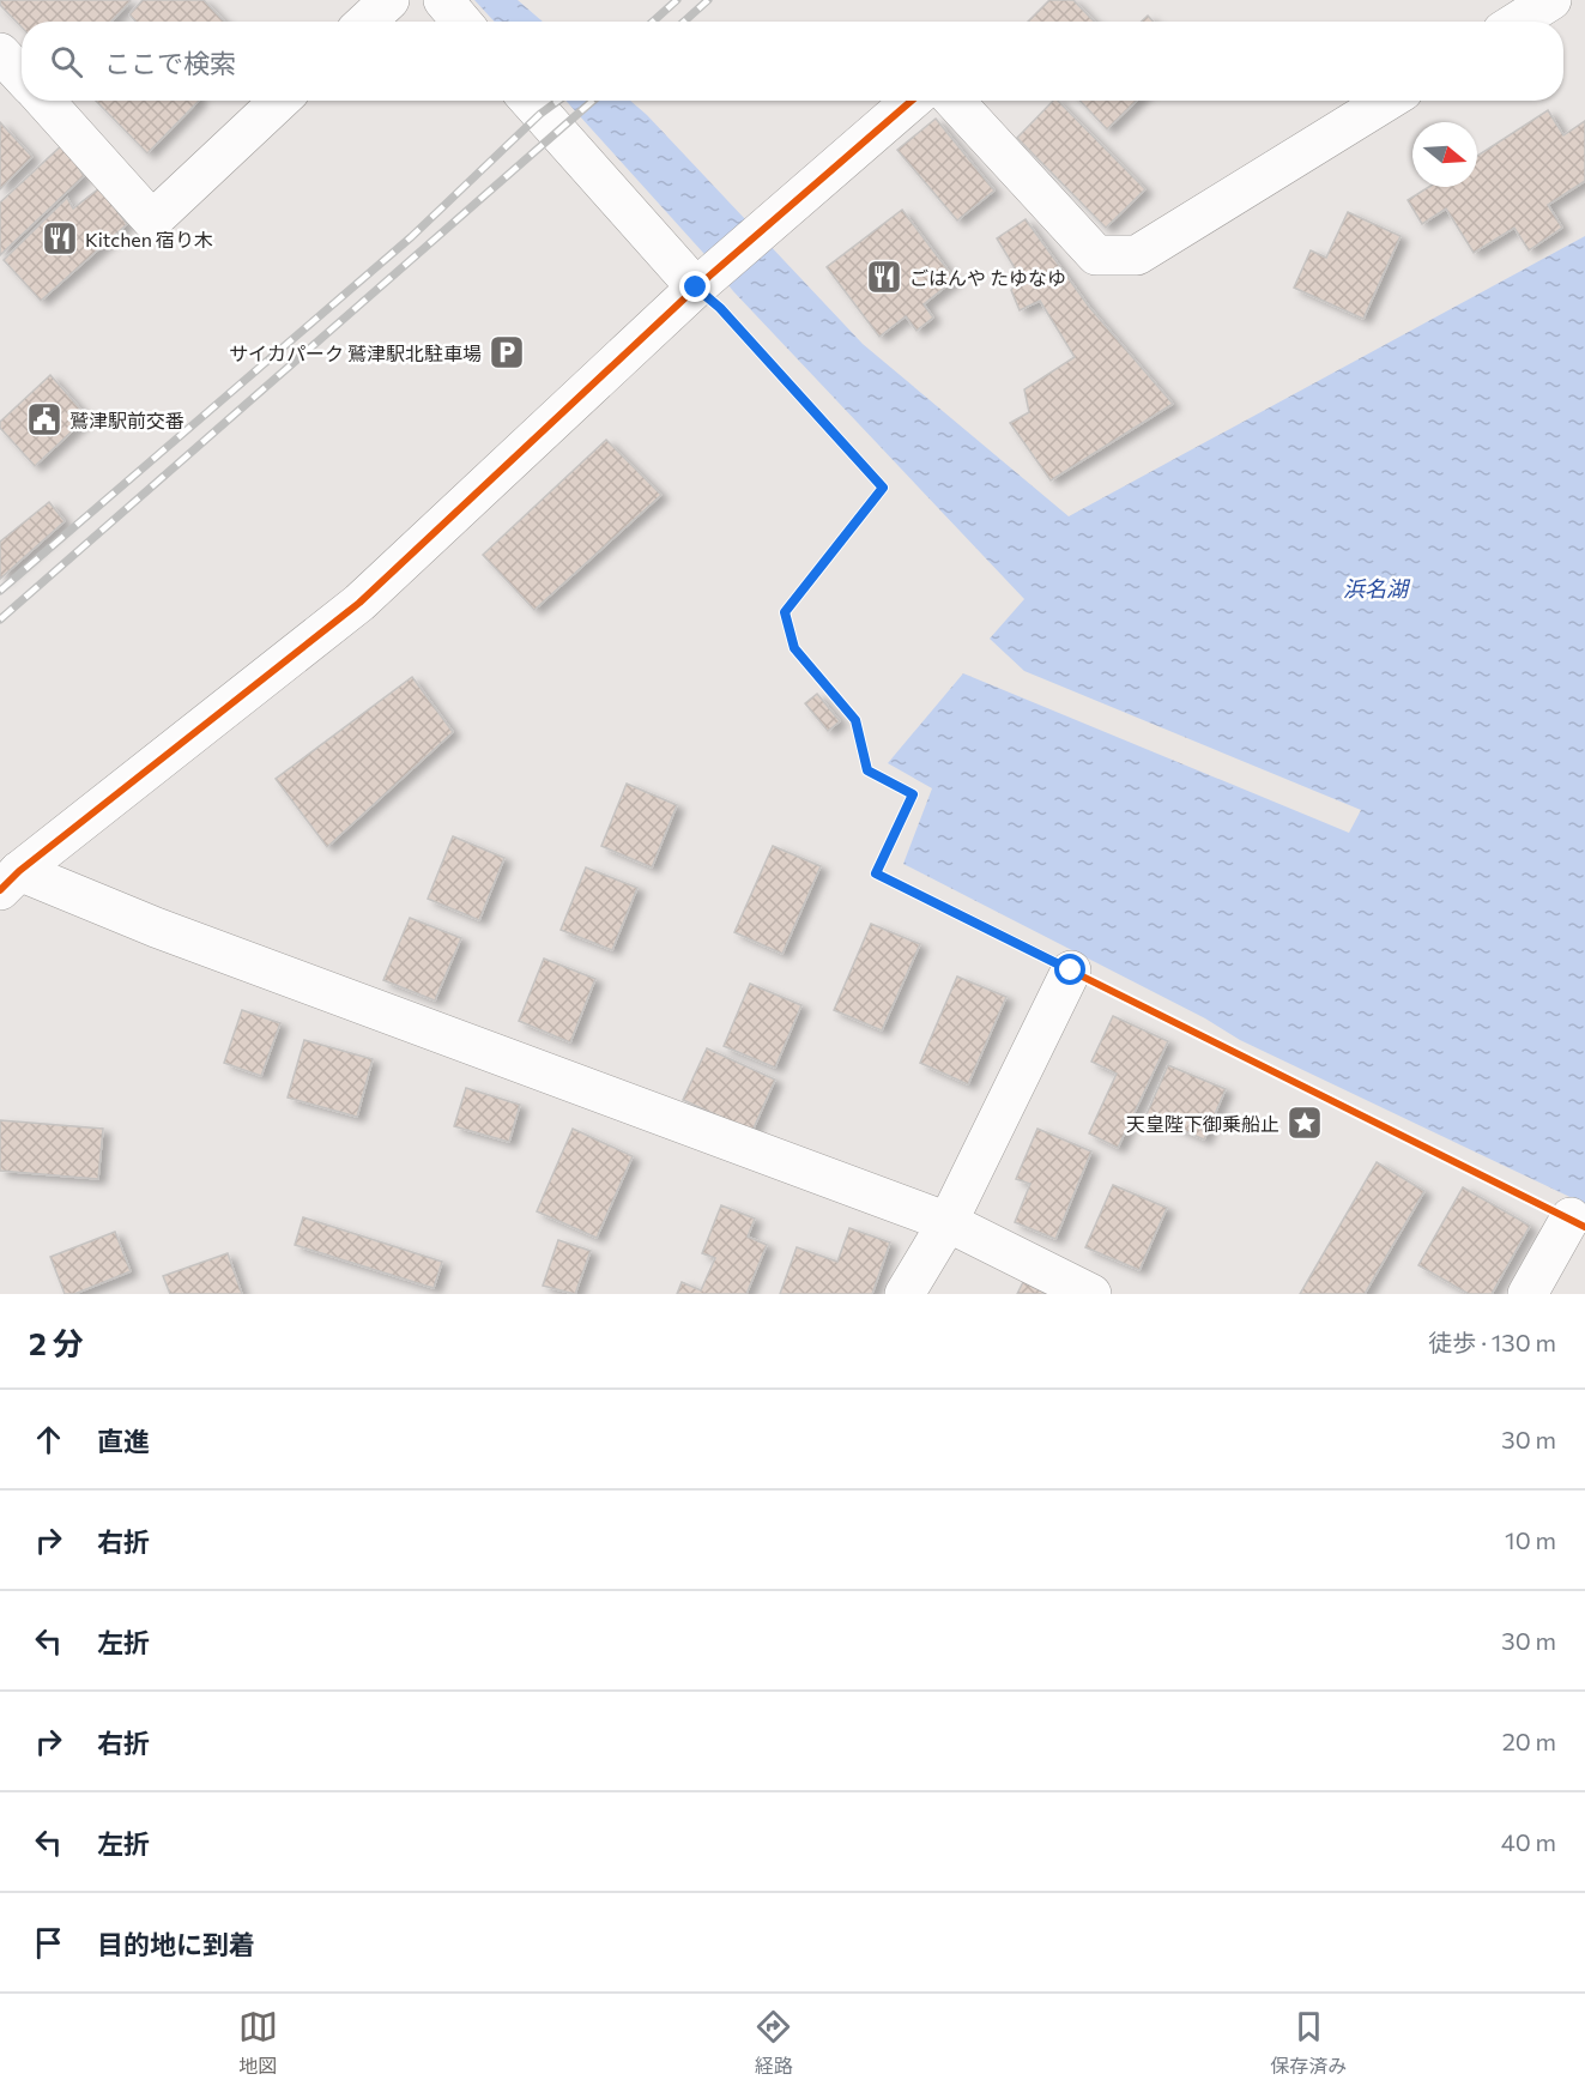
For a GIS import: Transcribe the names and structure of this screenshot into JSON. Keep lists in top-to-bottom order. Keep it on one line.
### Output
{"water":["浜名湖"],"places":{"restaurant":["Kitchen 宿り木","ごはんや たゆなゆ"],"parking":["サイカパーク 鷲津駅北駐車場"],"public building":["鷲津駅前交番"],"place":["天皇陛下御乗船止"]},"north":"right","page":{"search":"ここで検索","heading":["2 分","徒歩 · 130 m"],"list":[["直進","30 m"],["右折","10 m"],["左折","30 m"],["右折","20 m"],["左折","40 m"],"目的地に到着"],"nav":["地図","経路","保存済み"]}}
